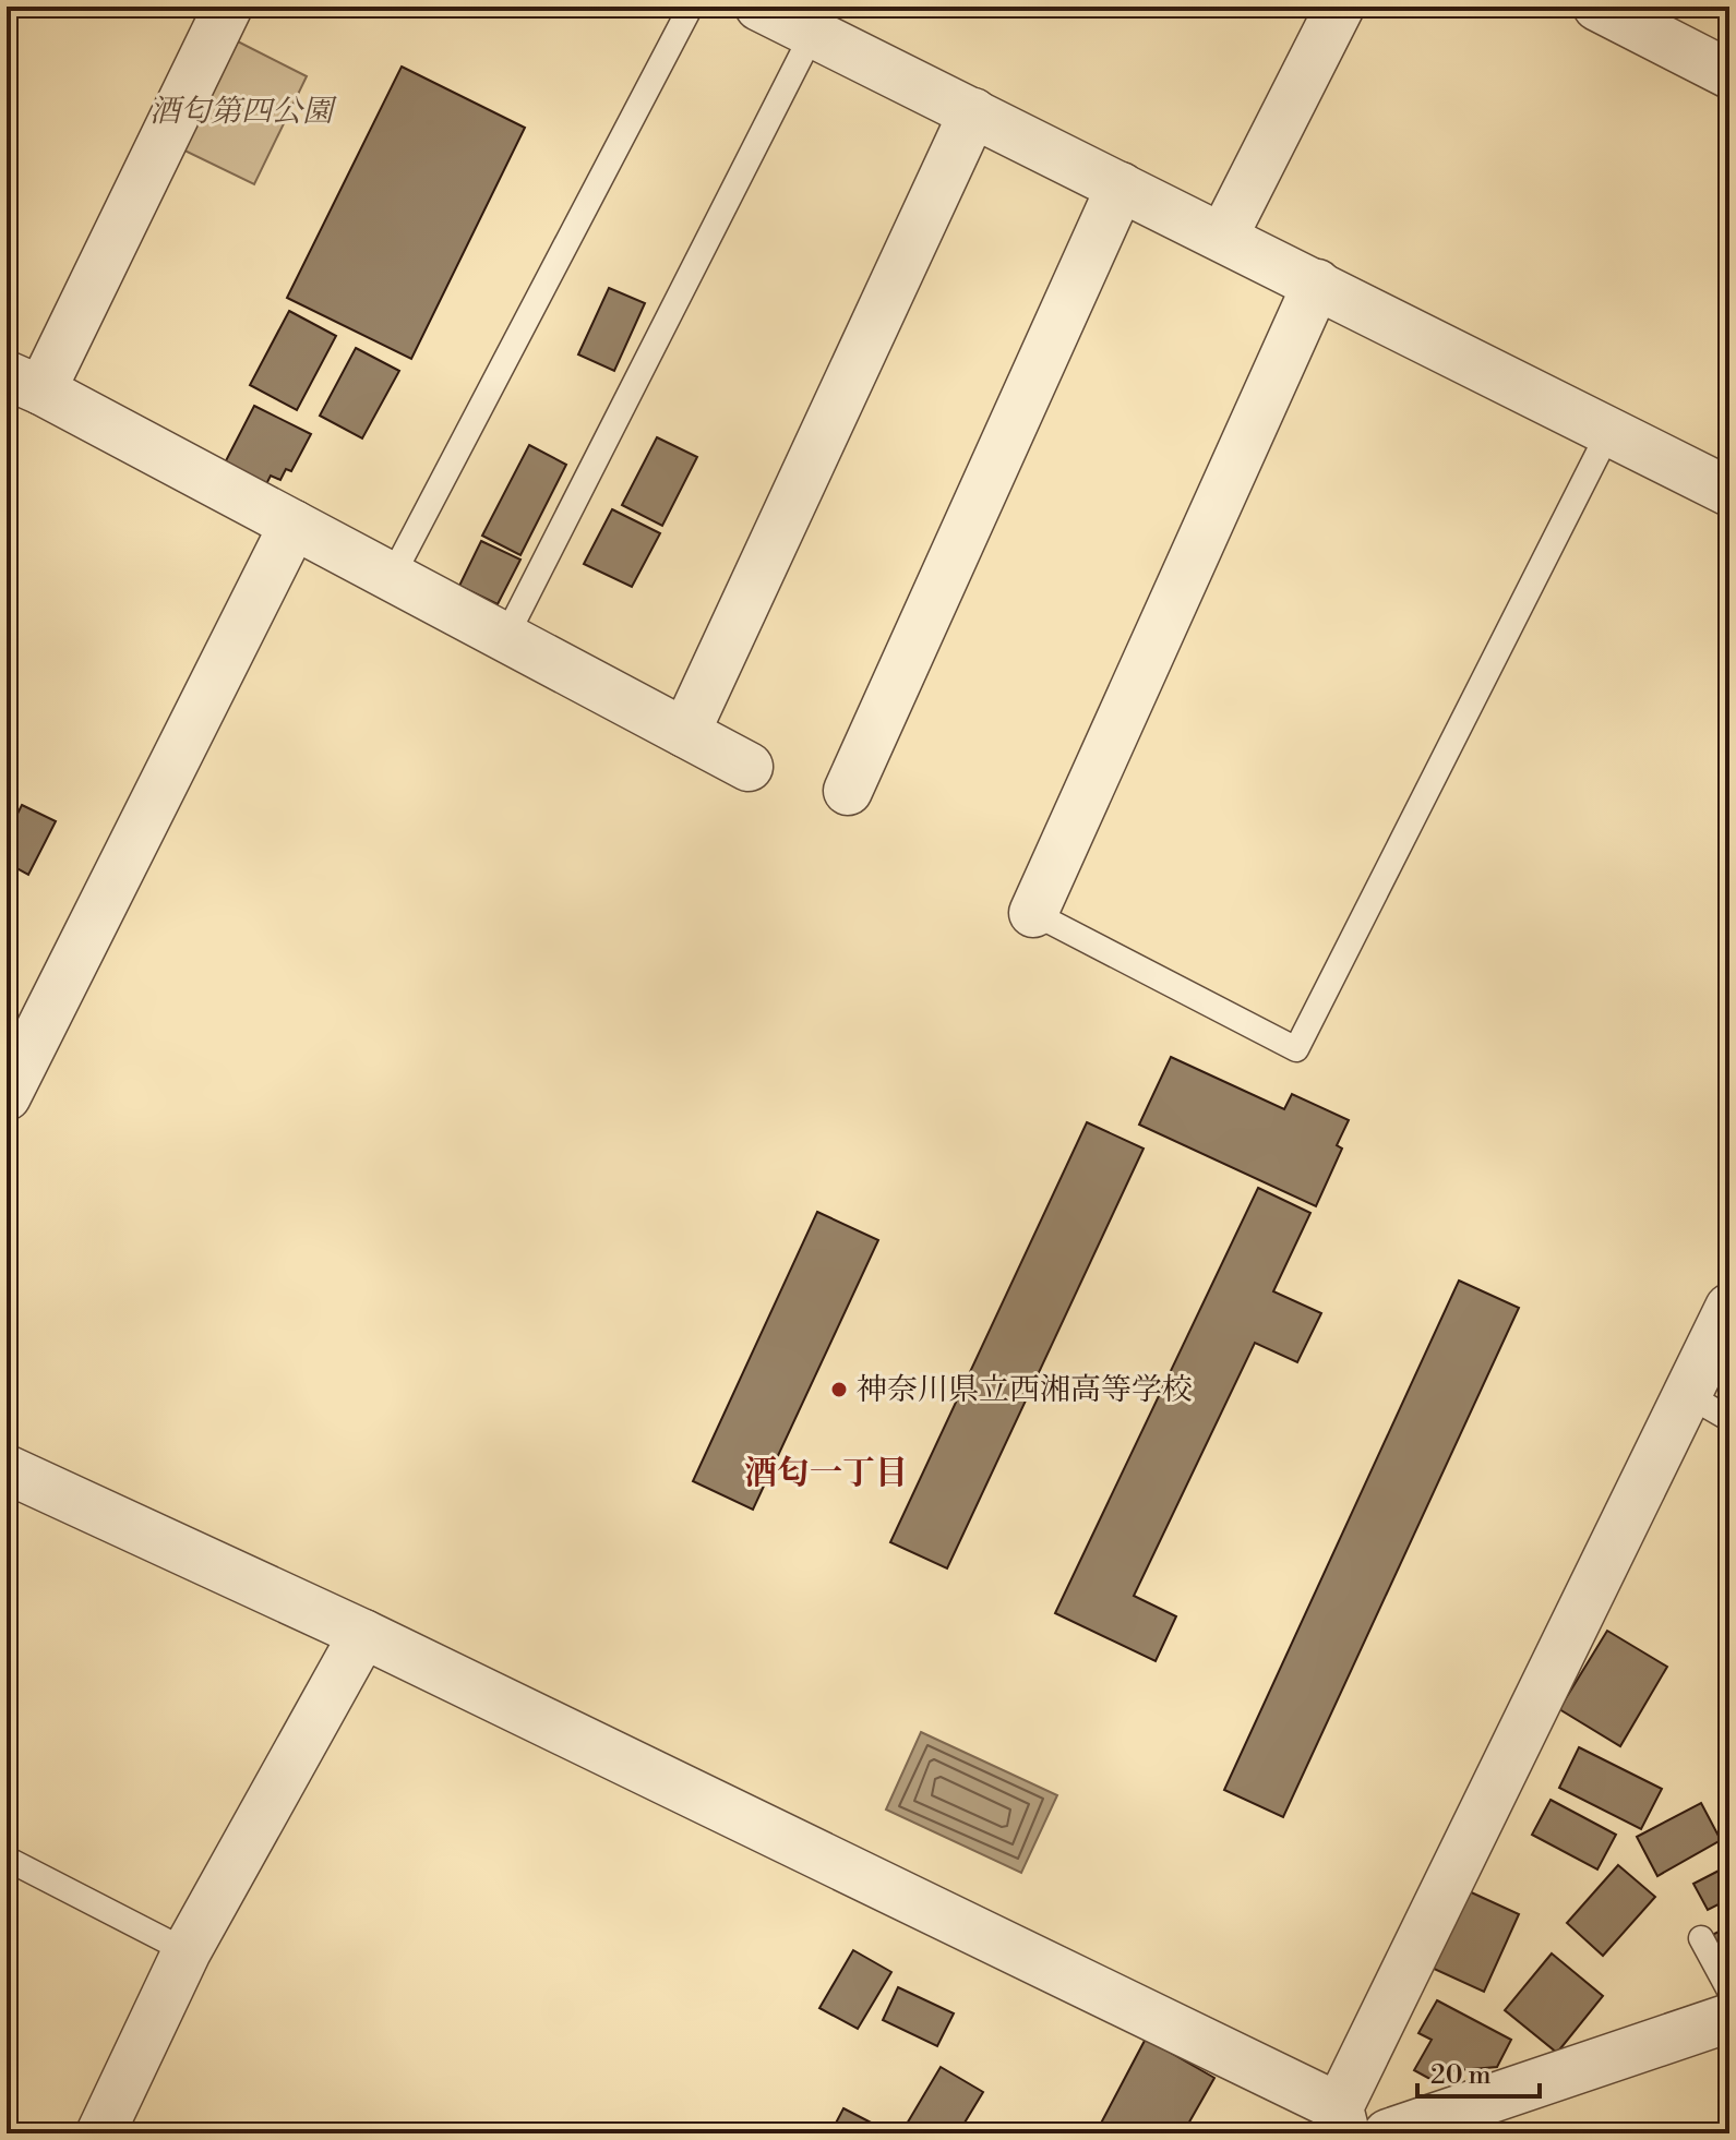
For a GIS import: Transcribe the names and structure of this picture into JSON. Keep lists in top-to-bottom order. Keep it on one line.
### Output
{"districts":["酒匂一丁目"],"parks":["酒匂第四公園"],"places":["神奈川県立西湘高等学校"],"scale_bar":"20 m"}
